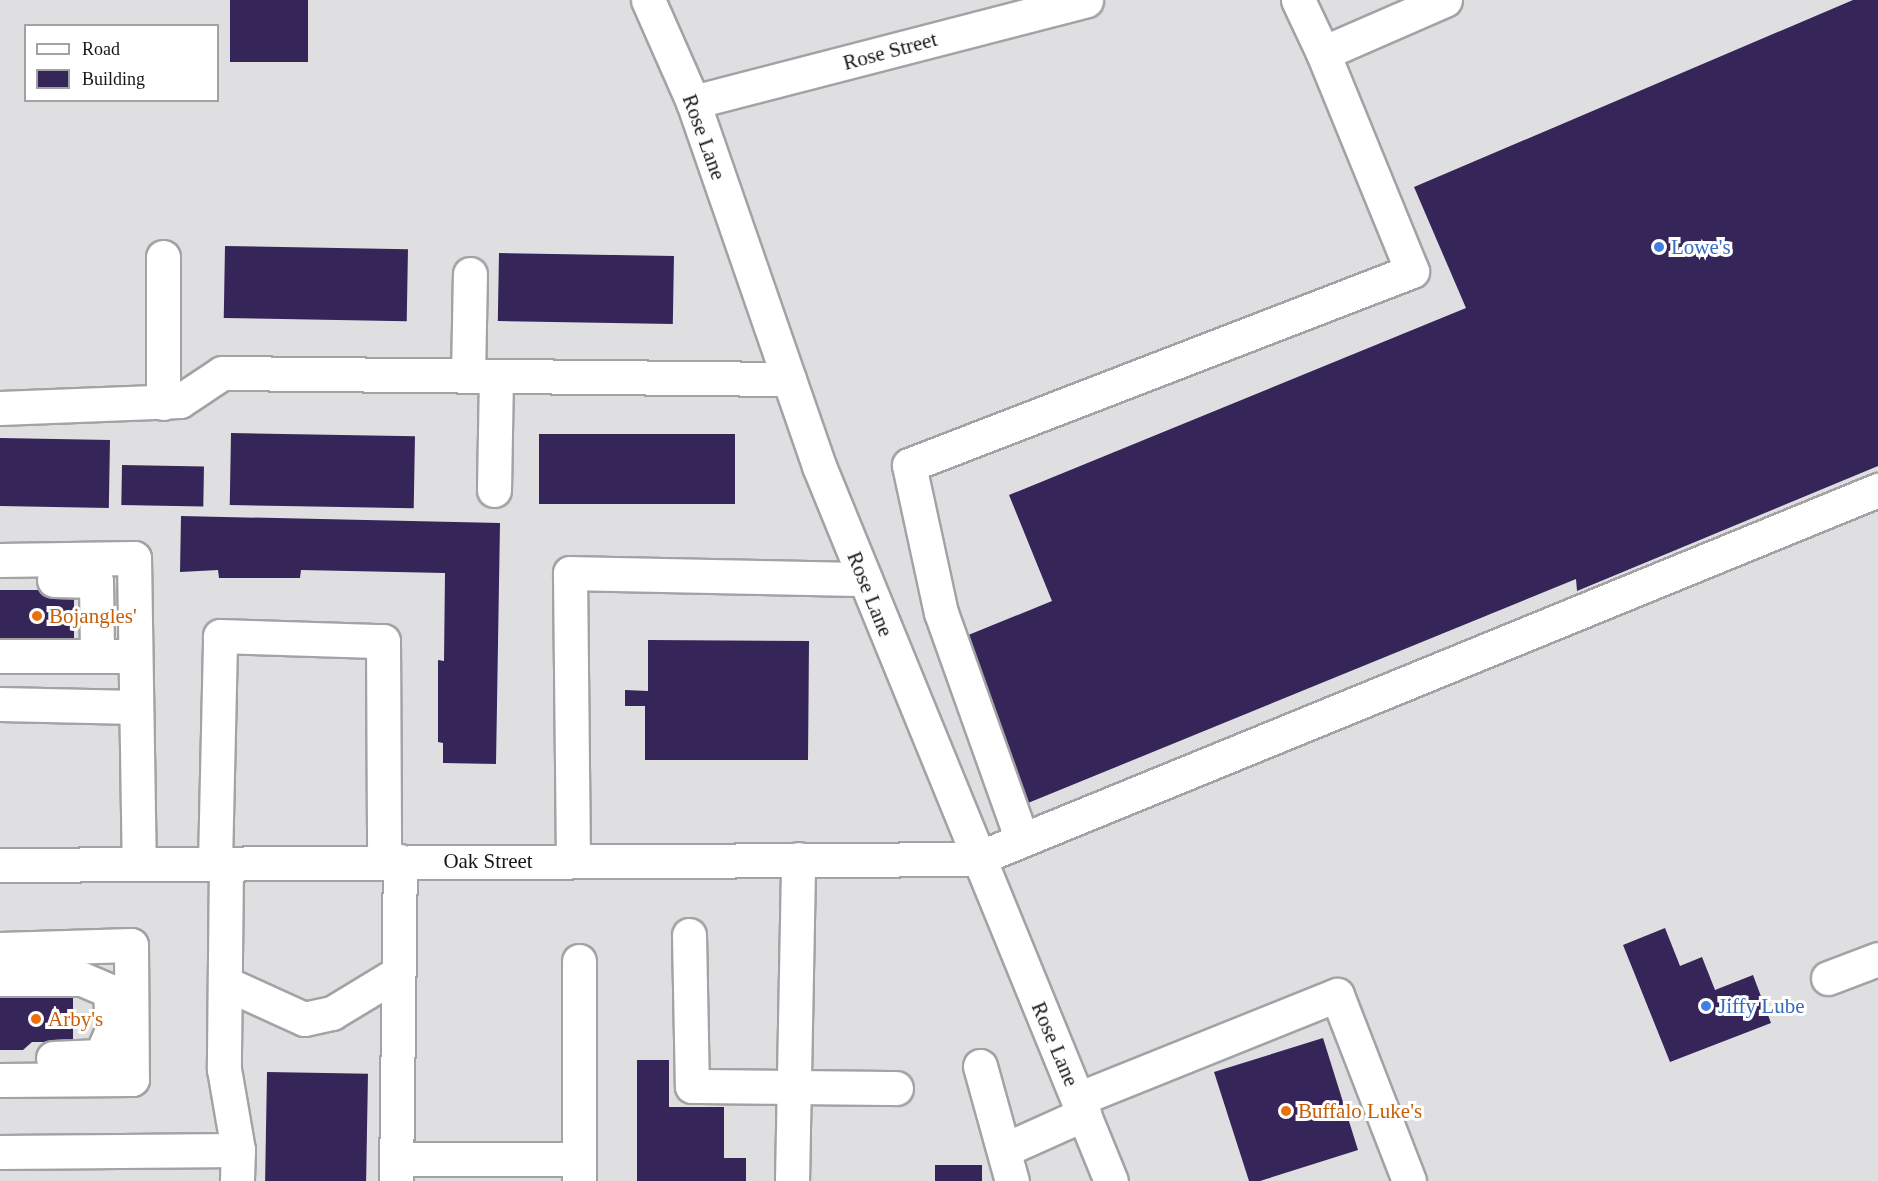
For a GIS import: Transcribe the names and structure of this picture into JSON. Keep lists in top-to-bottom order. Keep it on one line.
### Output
{"streets":{"street":["Rose Street","Rose Lane","Oak Street"]},"crossings":[["Rose Street","Rose Lane"],["Rose Lane","Oak Street"]],"places":["Lowe's","Bojangles'","Jiffy Lube","Arby's","Buffalo Luke's"],"legend":["Road","Building"]}
